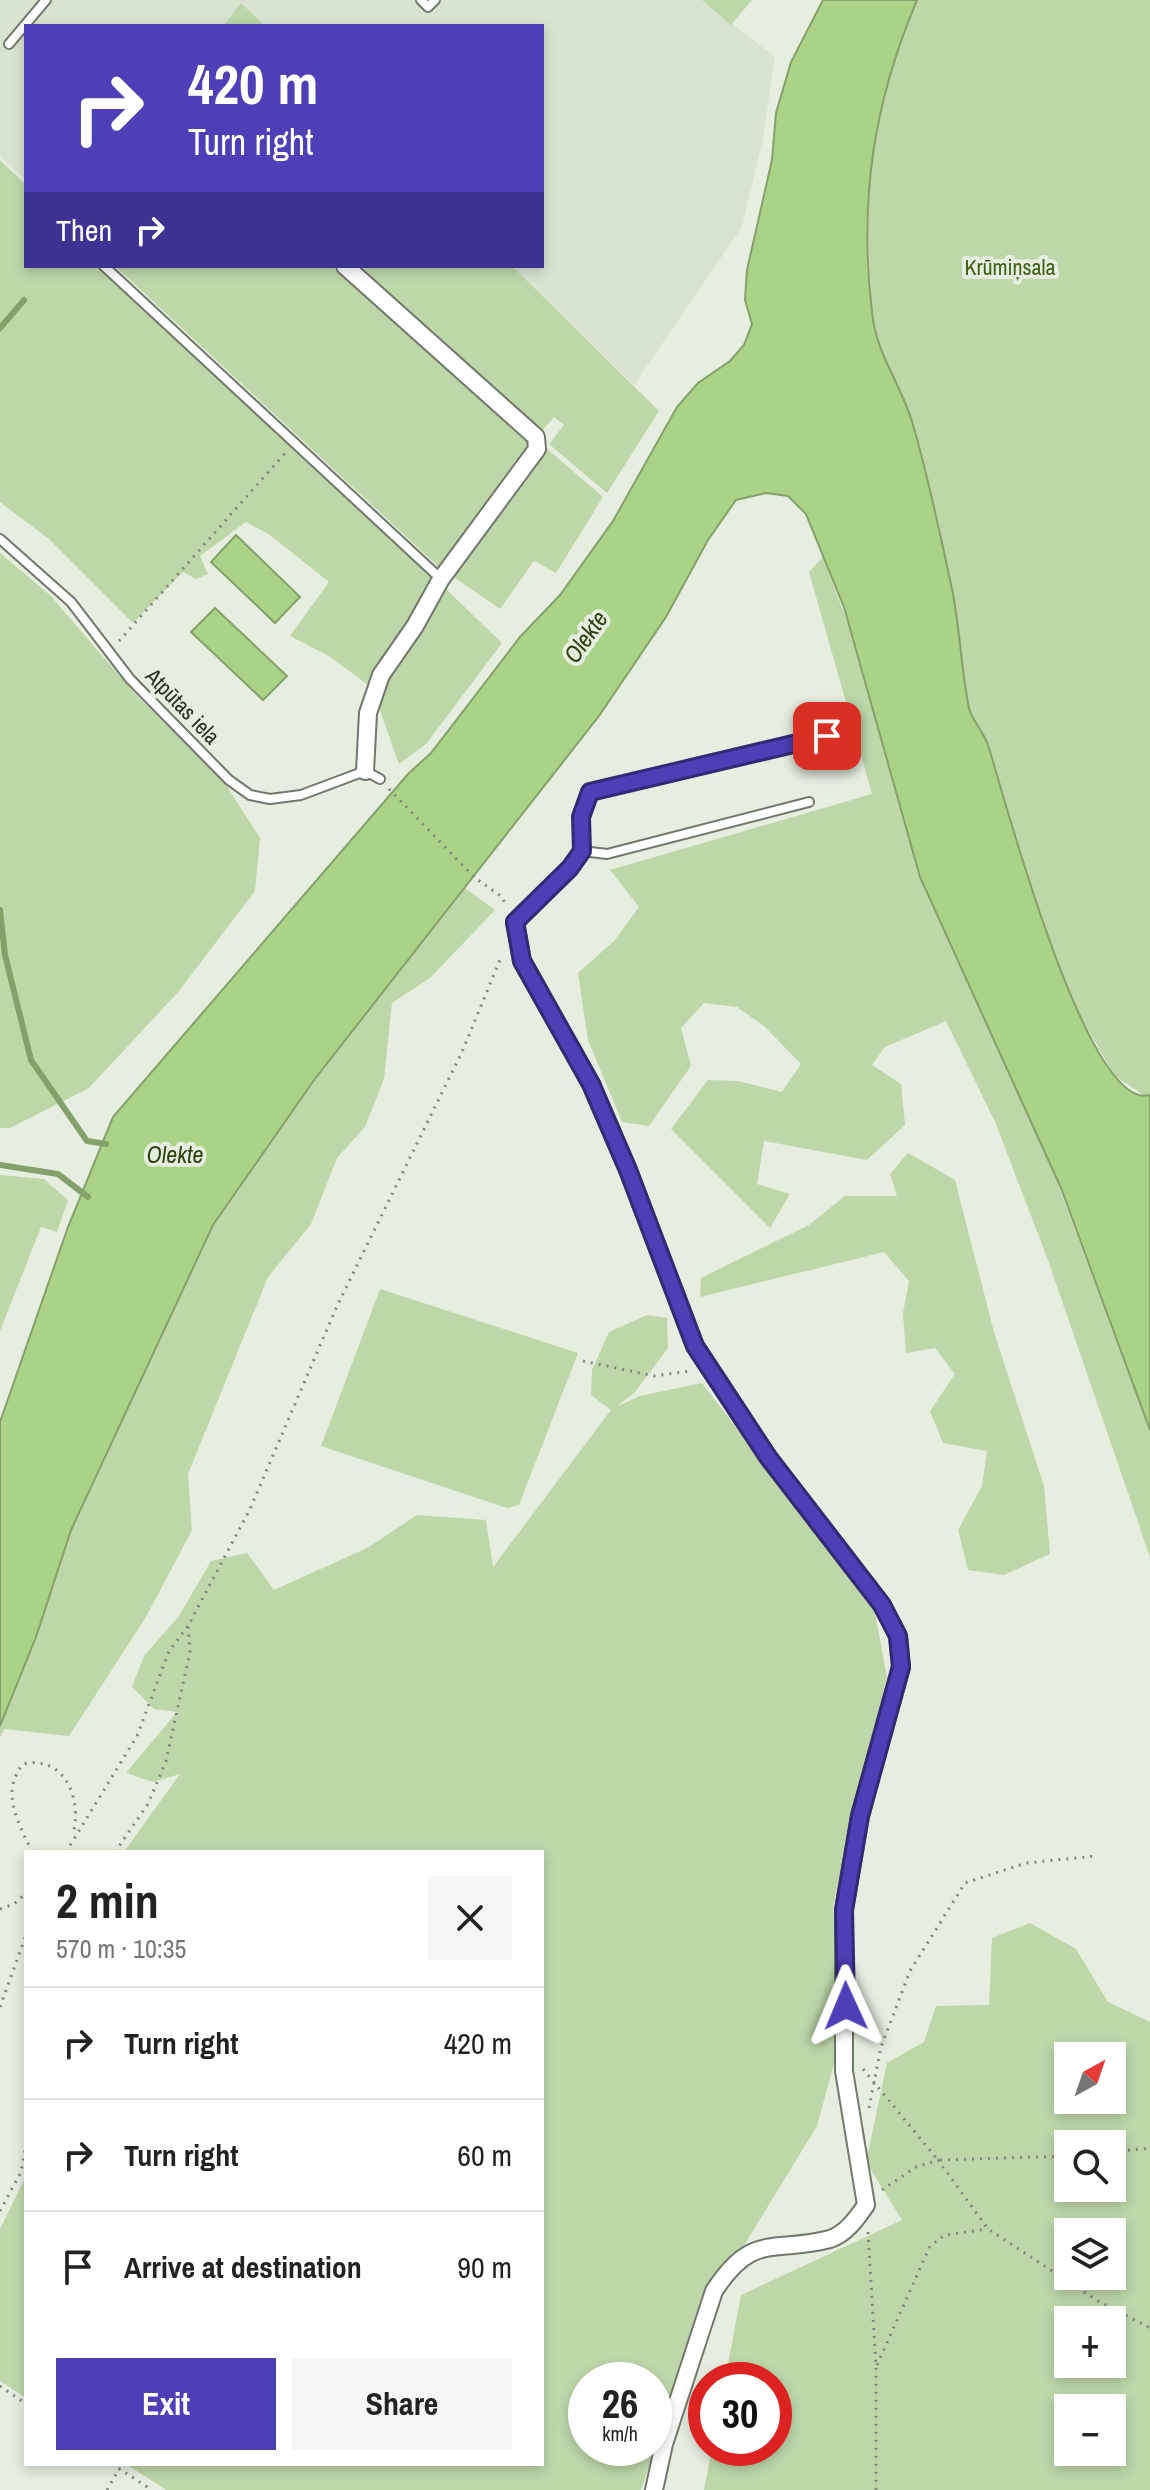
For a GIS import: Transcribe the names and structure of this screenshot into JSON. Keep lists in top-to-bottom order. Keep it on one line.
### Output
{"streets":{"lane":["Atpūtas iela"]},"water":["Olekte"],"parks":["Krūmiņsala"],"north":"top right","page":{"turn":["420 m","Turn right"],"then":"Then","heading":["2 min","570 m · 10:35"],"list":[{"name":"Turn right","value":"420 m"},{"name":"Turn right","value":"60 m"},{"name":"Arrive at destination","value":"90 m"}],"map_buttons":["+","−"],"buttons":["Exit","Share"],"speed":"26 km/h","limit":"30"}}
